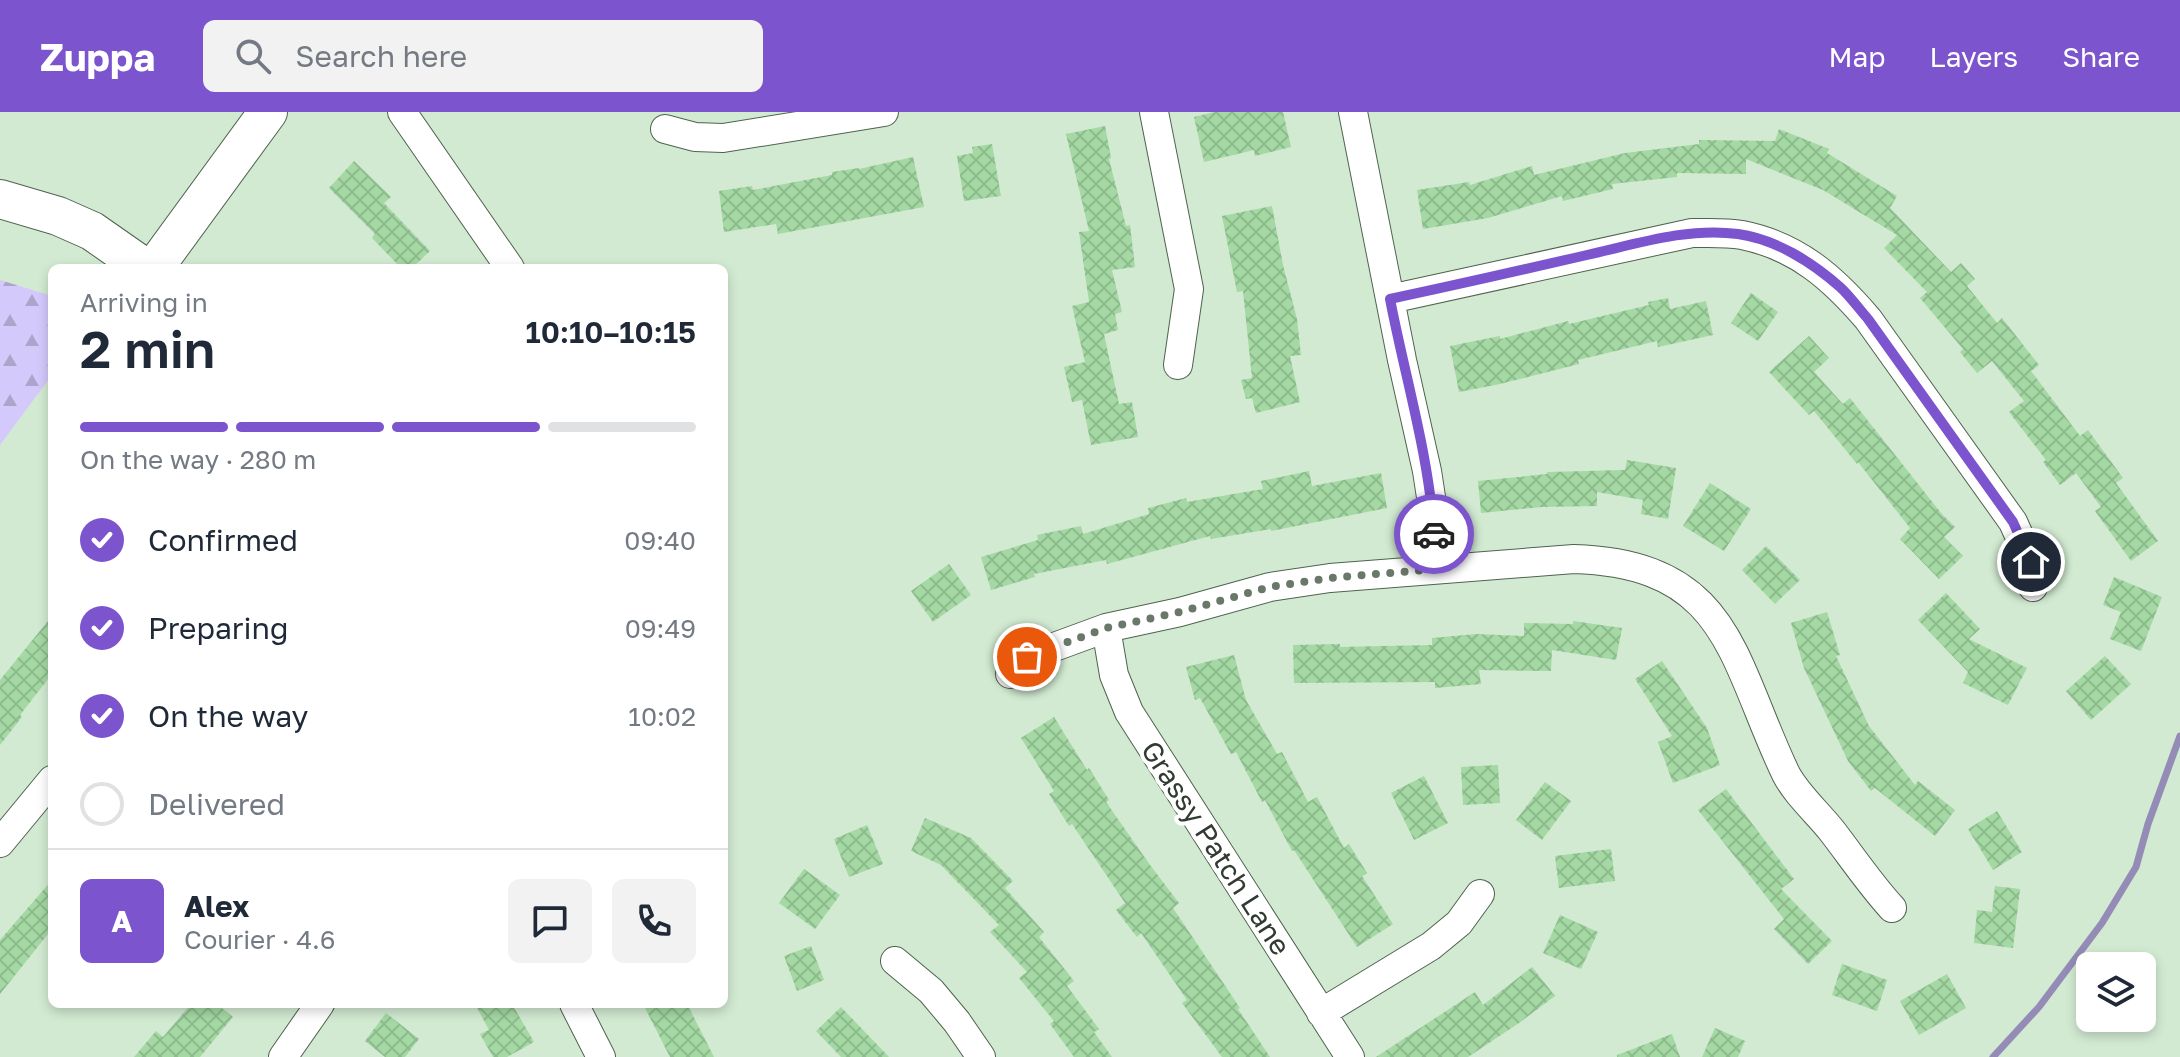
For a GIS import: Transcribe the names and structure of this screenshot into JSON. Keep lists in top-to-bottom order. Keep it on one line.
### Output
{"streets":{"street":["Grassy Patch Lane"]},"page":{"header":"Zuppa","search":"Search here","nav":["Map","Layers","Share"],"heading":["2 min","Arriving in","10:10–10:15"],"panel":["Alex","Courier · 4.6"],"bar":"On the way · 280 m","list":[["Confirmed","09:40"],["Preparing","09:49"],["On the way","10:02"],"Delivered"],"round":"A"}}
